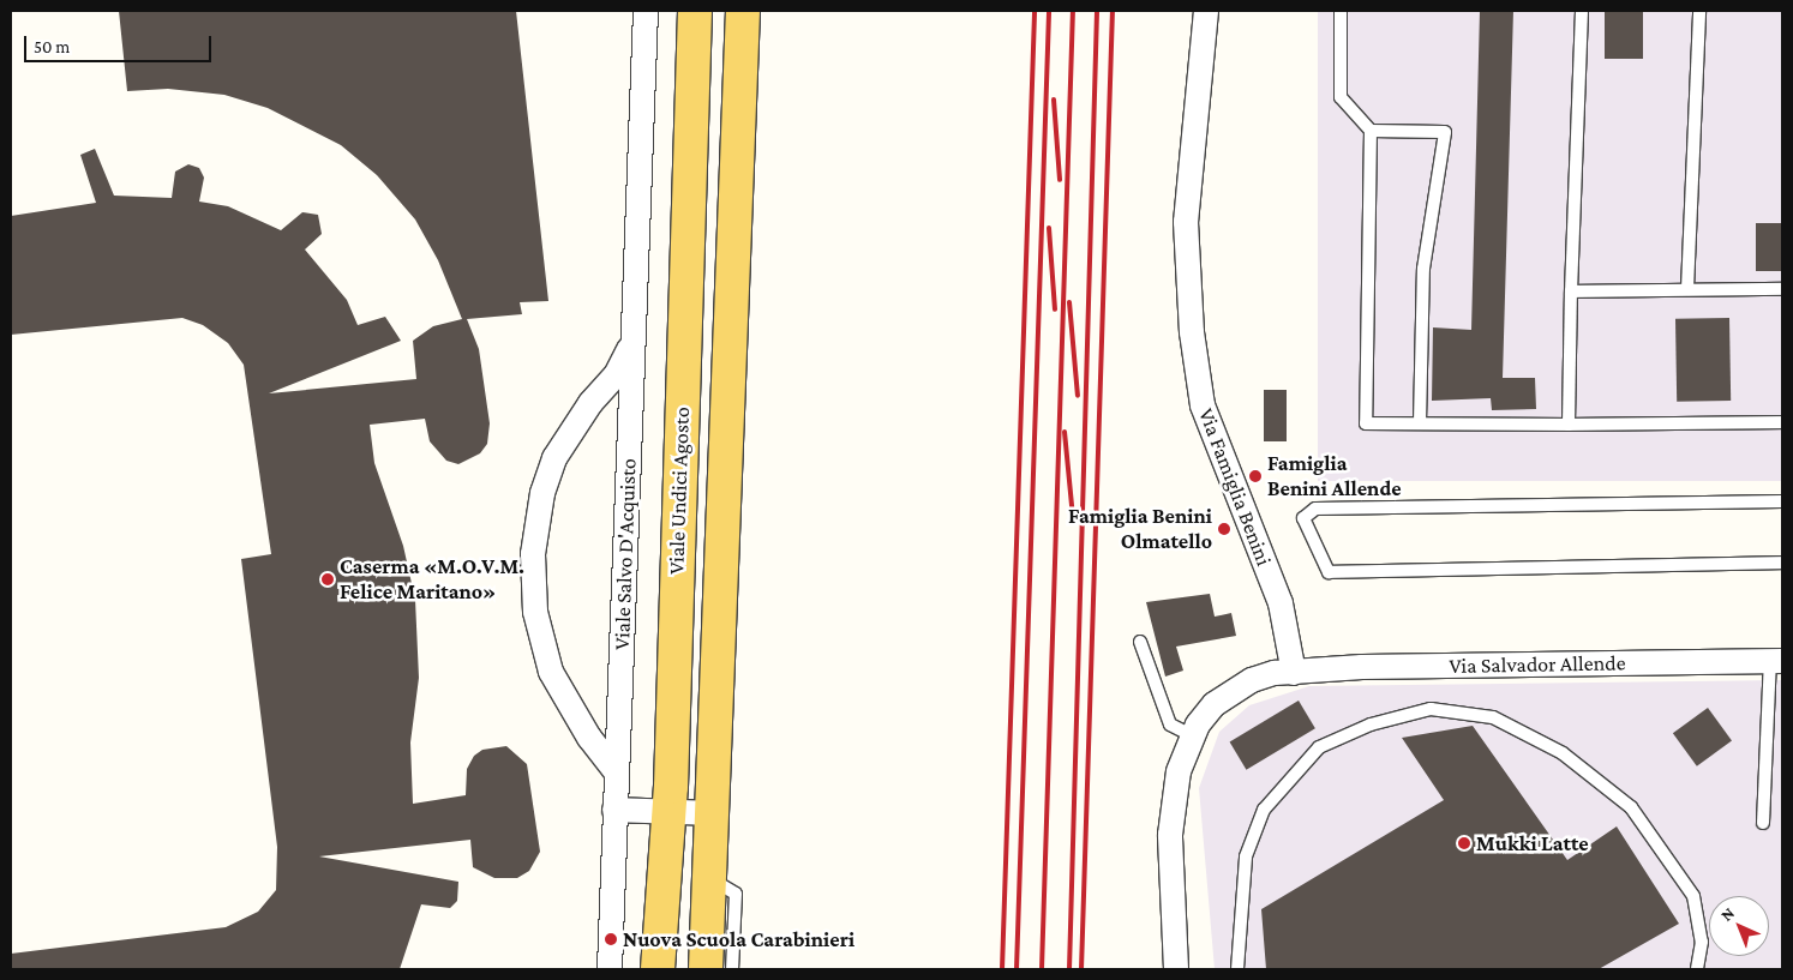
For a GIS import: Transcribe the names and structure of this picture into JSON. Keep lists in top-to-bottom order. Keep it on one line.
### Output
{"streets":{"main road":["Viale Undici Agosto"],"street":["Via Famiglia Benini","Viale Salvo D'Acquisto","Via Salvador Allende"]},"crossings":[["Via Famiglia Benini","Via Salvador Allende"]],"places":["Famiglia Benini Allende","Famiglia Benini Olmatello","Caserma «M.O.V.M. Felice Maritano»","Mukki Latte","Nuova Scuola Carabinieri"],"scale_bar":"50 m","north":"top left"}
